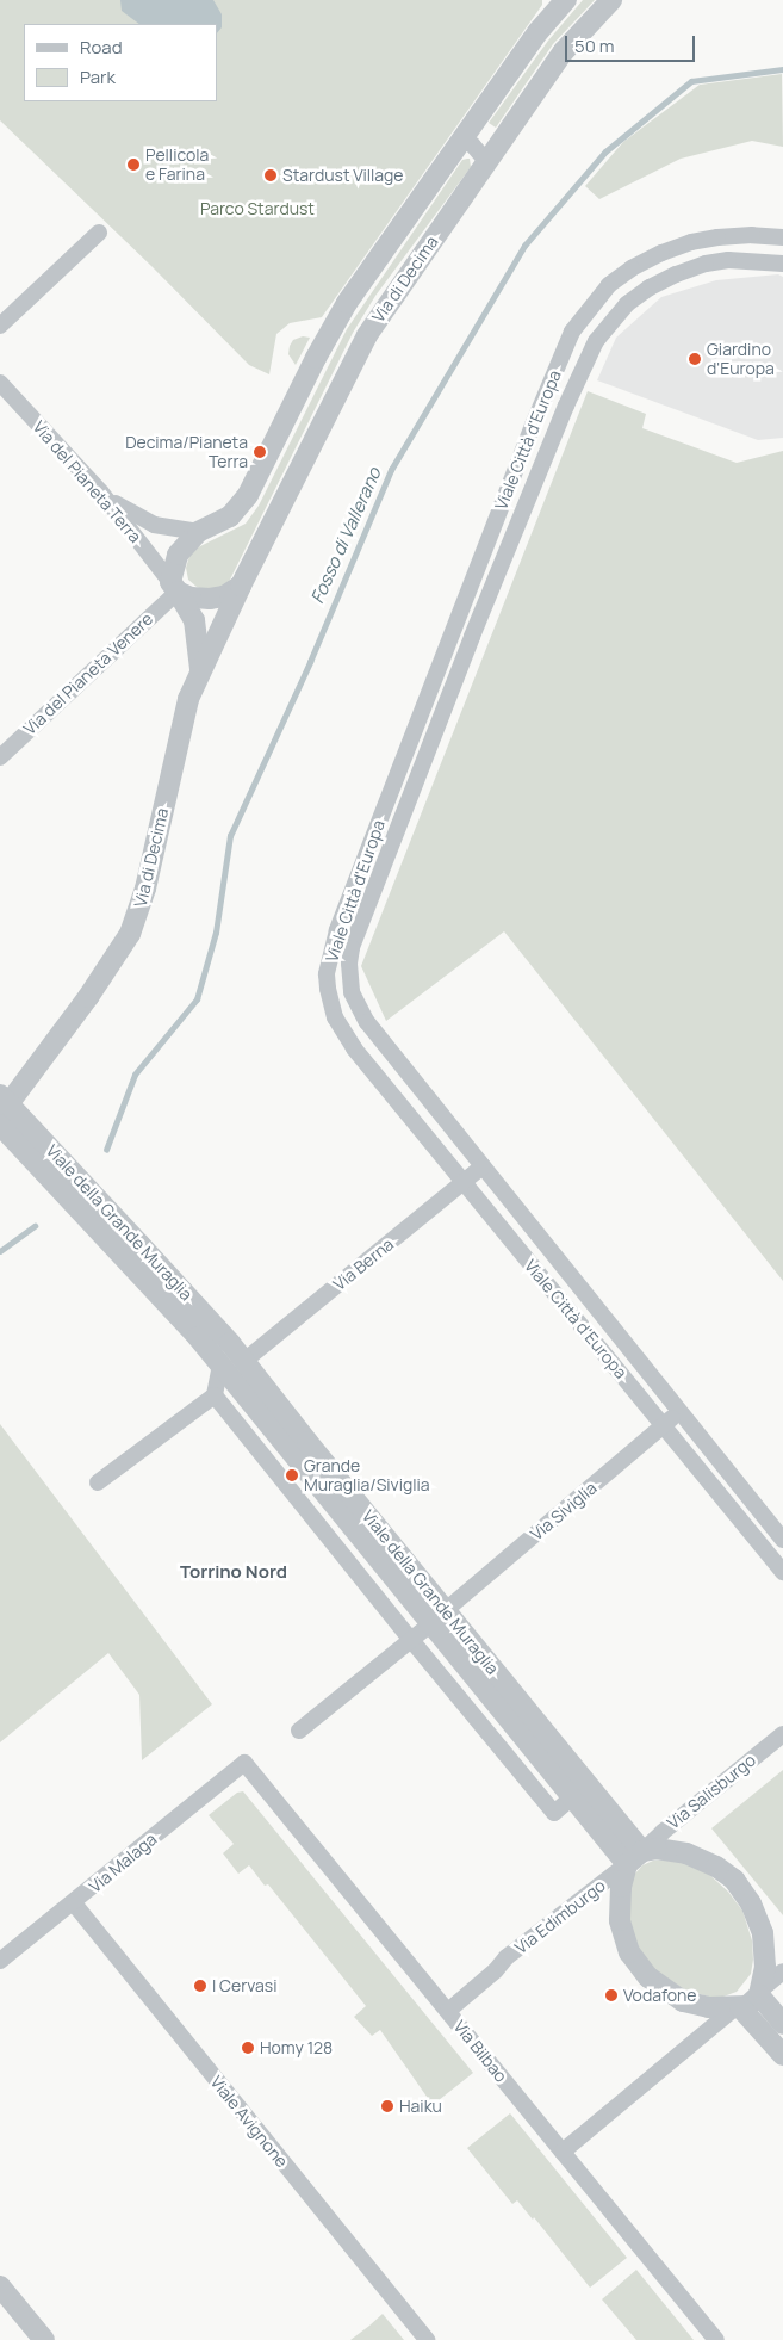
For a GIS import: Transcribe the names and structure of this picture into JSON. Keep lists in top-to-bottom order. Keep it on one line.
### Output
{"streets":{"street":["Via di Decima","Viale Città d'Europa","Via del Pianeta Terra","Via del Pianeta Venere","Viale della Grande Muraglia","Via Berna","Via Siviglia","Via Salisburgo","Via Malaga","Via Edimburgo","Via Bilbao","Viale Avignone"]},"crossings":[["Via di Decima","Via del Pianeta Terra"],["Via di Decima","Via del Pianeta Venere"],["Viale Città d'Europa","Via Berna"],["Viale Città d'Europa","Via Siviglia"],["Via del Pianeta Terra","Via del Pianeta Venere"],["Viale della Grande Muraglia","Via Berna"],["Viale della Grande Muraglia","Via Siviglia"],["Viale della Grande Muraglia","Via Salisburgo"],["Viale della Grande Muraglia","Via Edimburgo"],["Via Salisburgo","Via Edimburgo"],["Via Malaga","Via Bilbao"],["Via Malaga","Viale Avignone"],["Via Edimburgo","Via Bilbao"]],"districts":["Torrino Nord"],"water":["Fosso di Vallerano"],"parks":["Parco Stardust"],"places":["Pellicola e Farina","Stardust Village","Giardino d'Europa","Decima/Pianeta Terra","Grande Muraglia/Siviglia","I Cervasi","Vodafone","Homy 128","Haiku"],"legend":["Road","Park"],"scale_bar":"50 m"}
